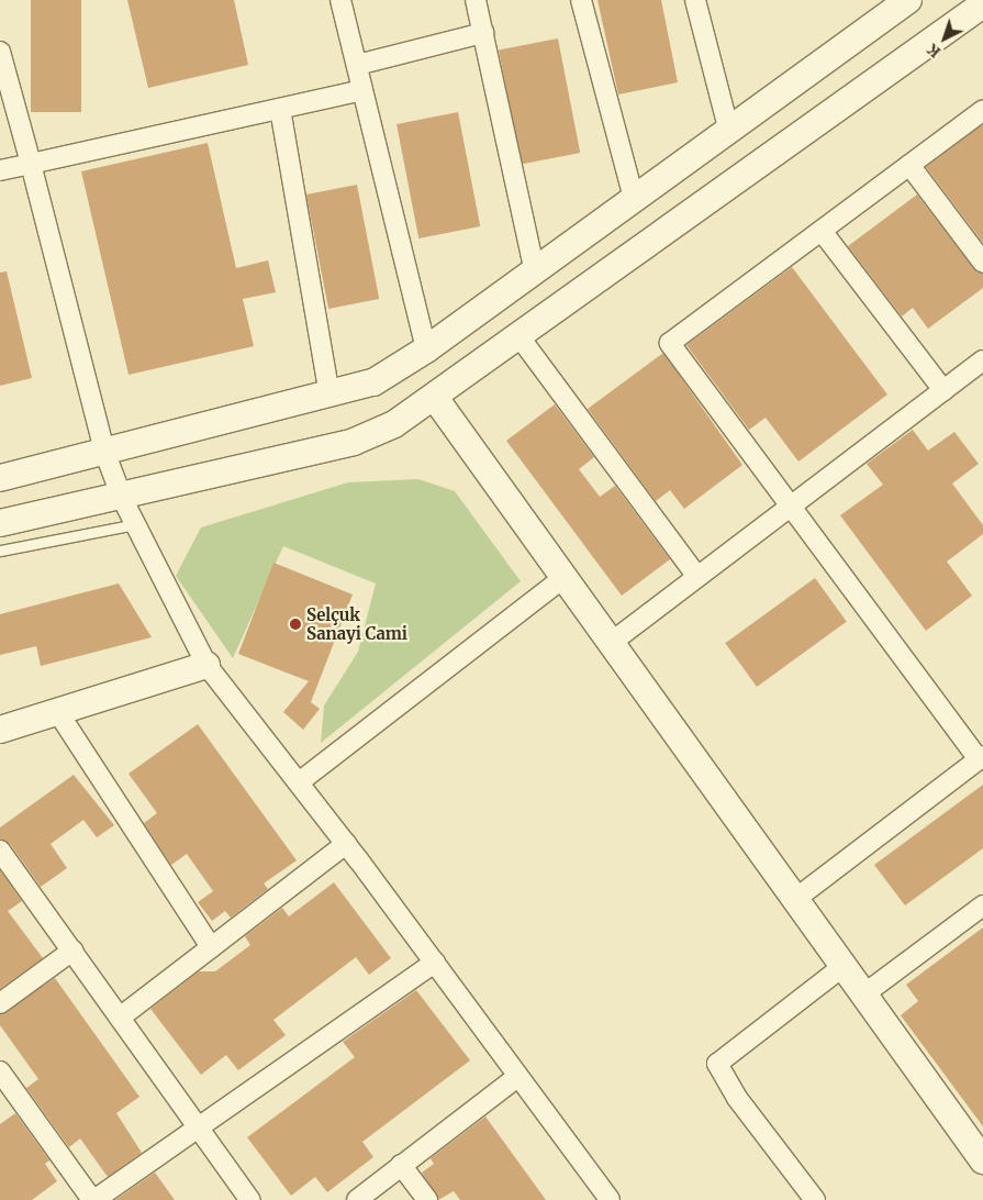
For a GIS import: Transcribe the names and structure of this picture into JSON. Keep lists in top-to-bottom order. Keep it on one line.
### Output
{"places":["Selçuk Sanayi Cami"],"north":"bottom left"}
